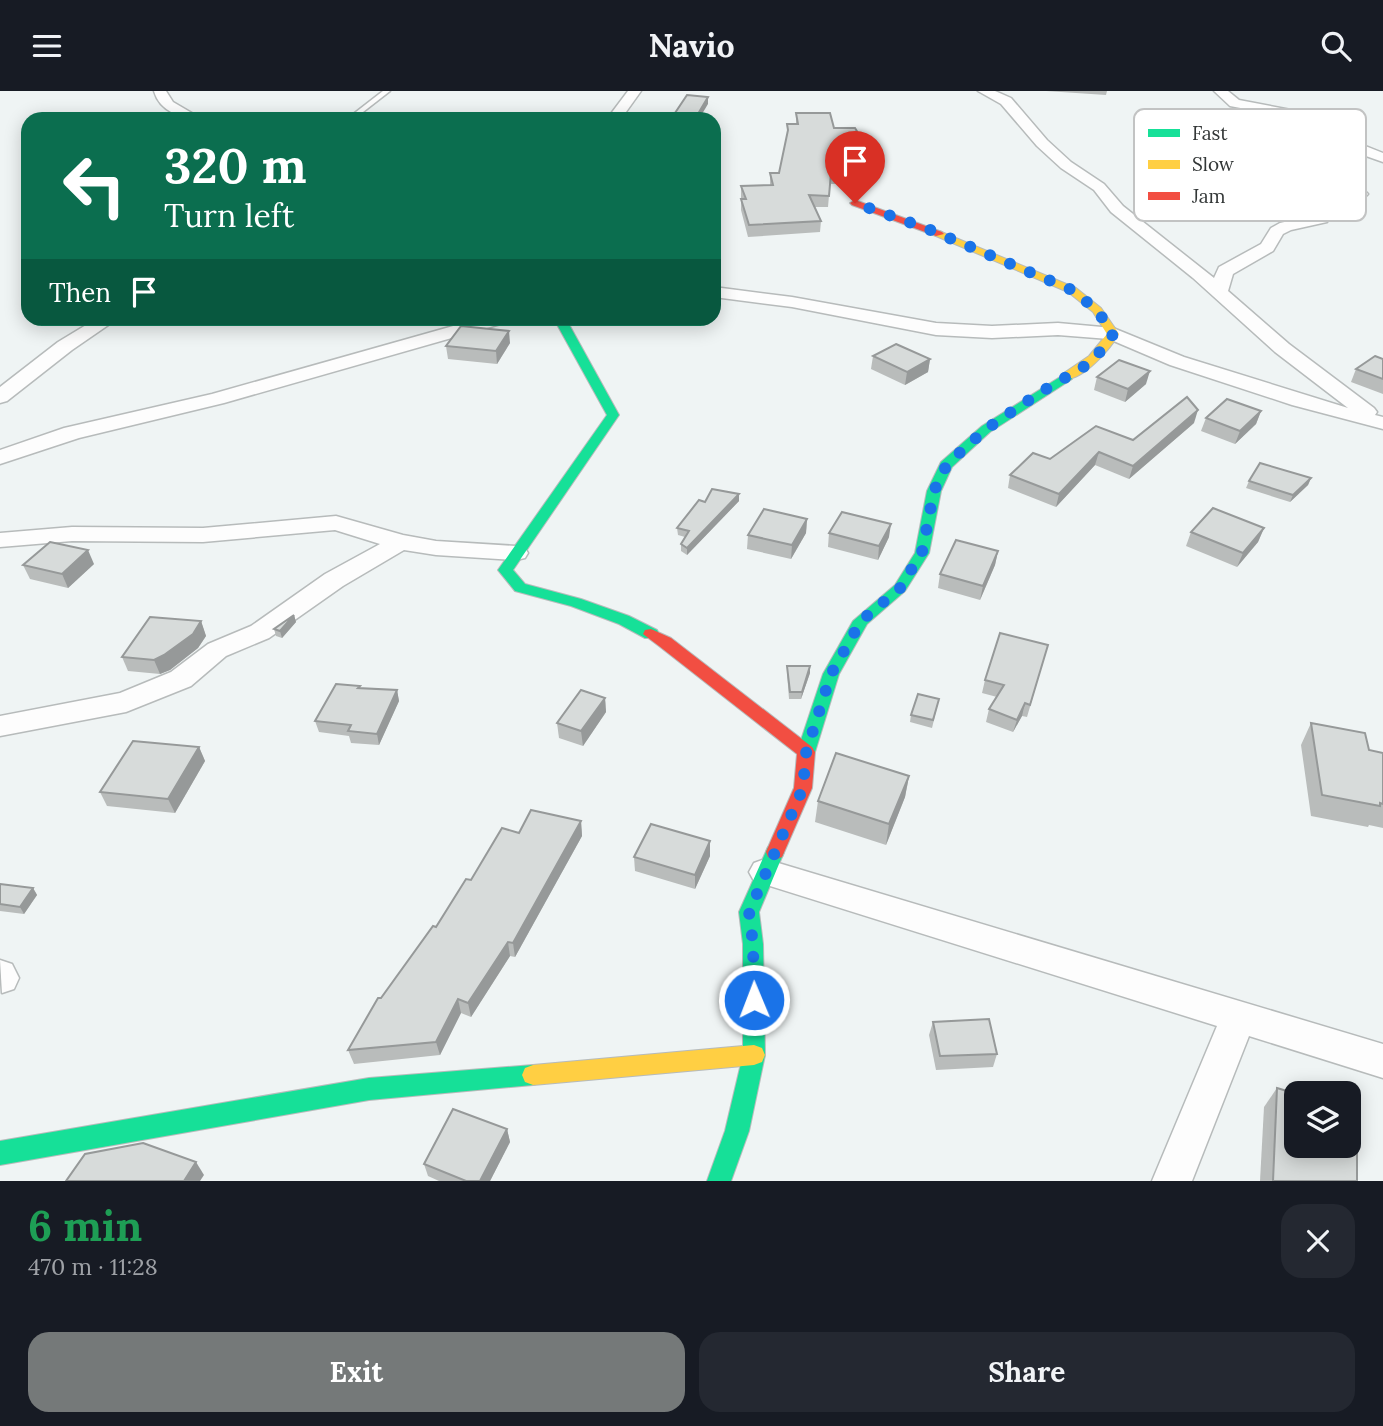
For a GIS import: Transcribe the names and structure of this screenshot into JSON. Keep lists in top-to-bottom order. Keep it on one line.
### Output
{"legend":["Fast","Slow","Jam"],"page":{"header":"Navio","turn":["320 m","Turn left"],"then":"Then","heading":["6 min","470 m · 11:28"],"buttons":["Exit","Share"]}}
